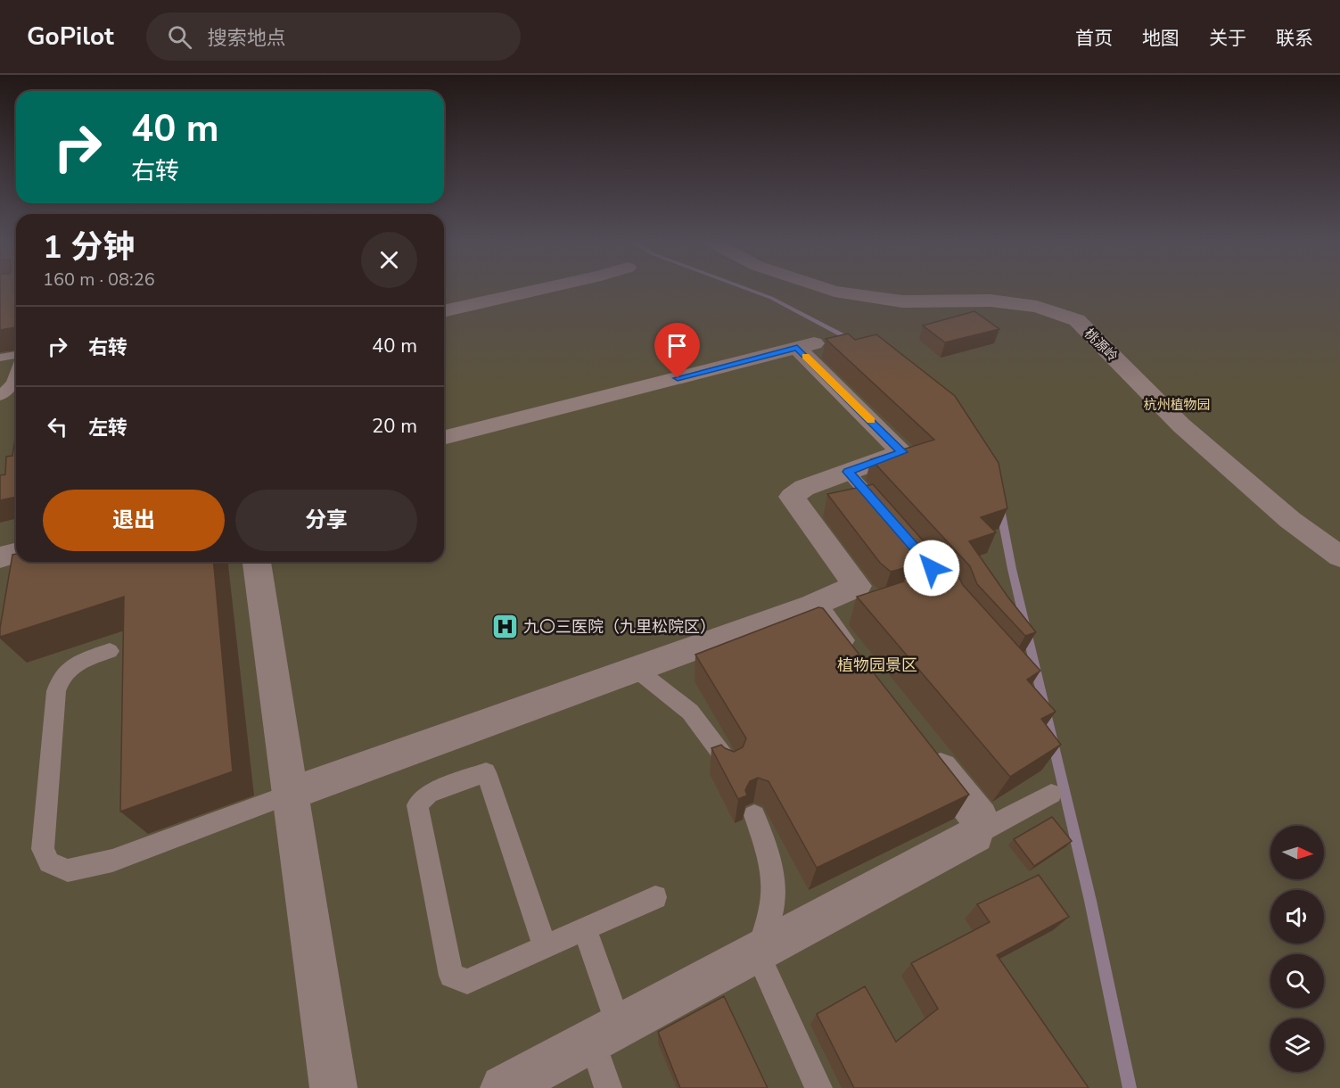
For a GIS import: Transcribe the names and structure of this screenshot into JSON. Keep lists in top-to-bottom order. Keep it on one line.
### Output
{"streets":{"street":["桃源岭"]},"parks":["杭州植物园","植物园景区"],"places":{"hospital":["九〇三医院（九里松院区）"]},"north":"right","page":{"header":"GoPilot","search":"搜索地点","nav":["首页","地图","关于","联系"],"turn":["40 m","右转"],"heading":["1 分钟","160 m · 08:26"],"list":[{"name":"右转","value":"40 m"},{"name":"左转","value":"20 m"}],"buttons":["退出","分享"]}}
